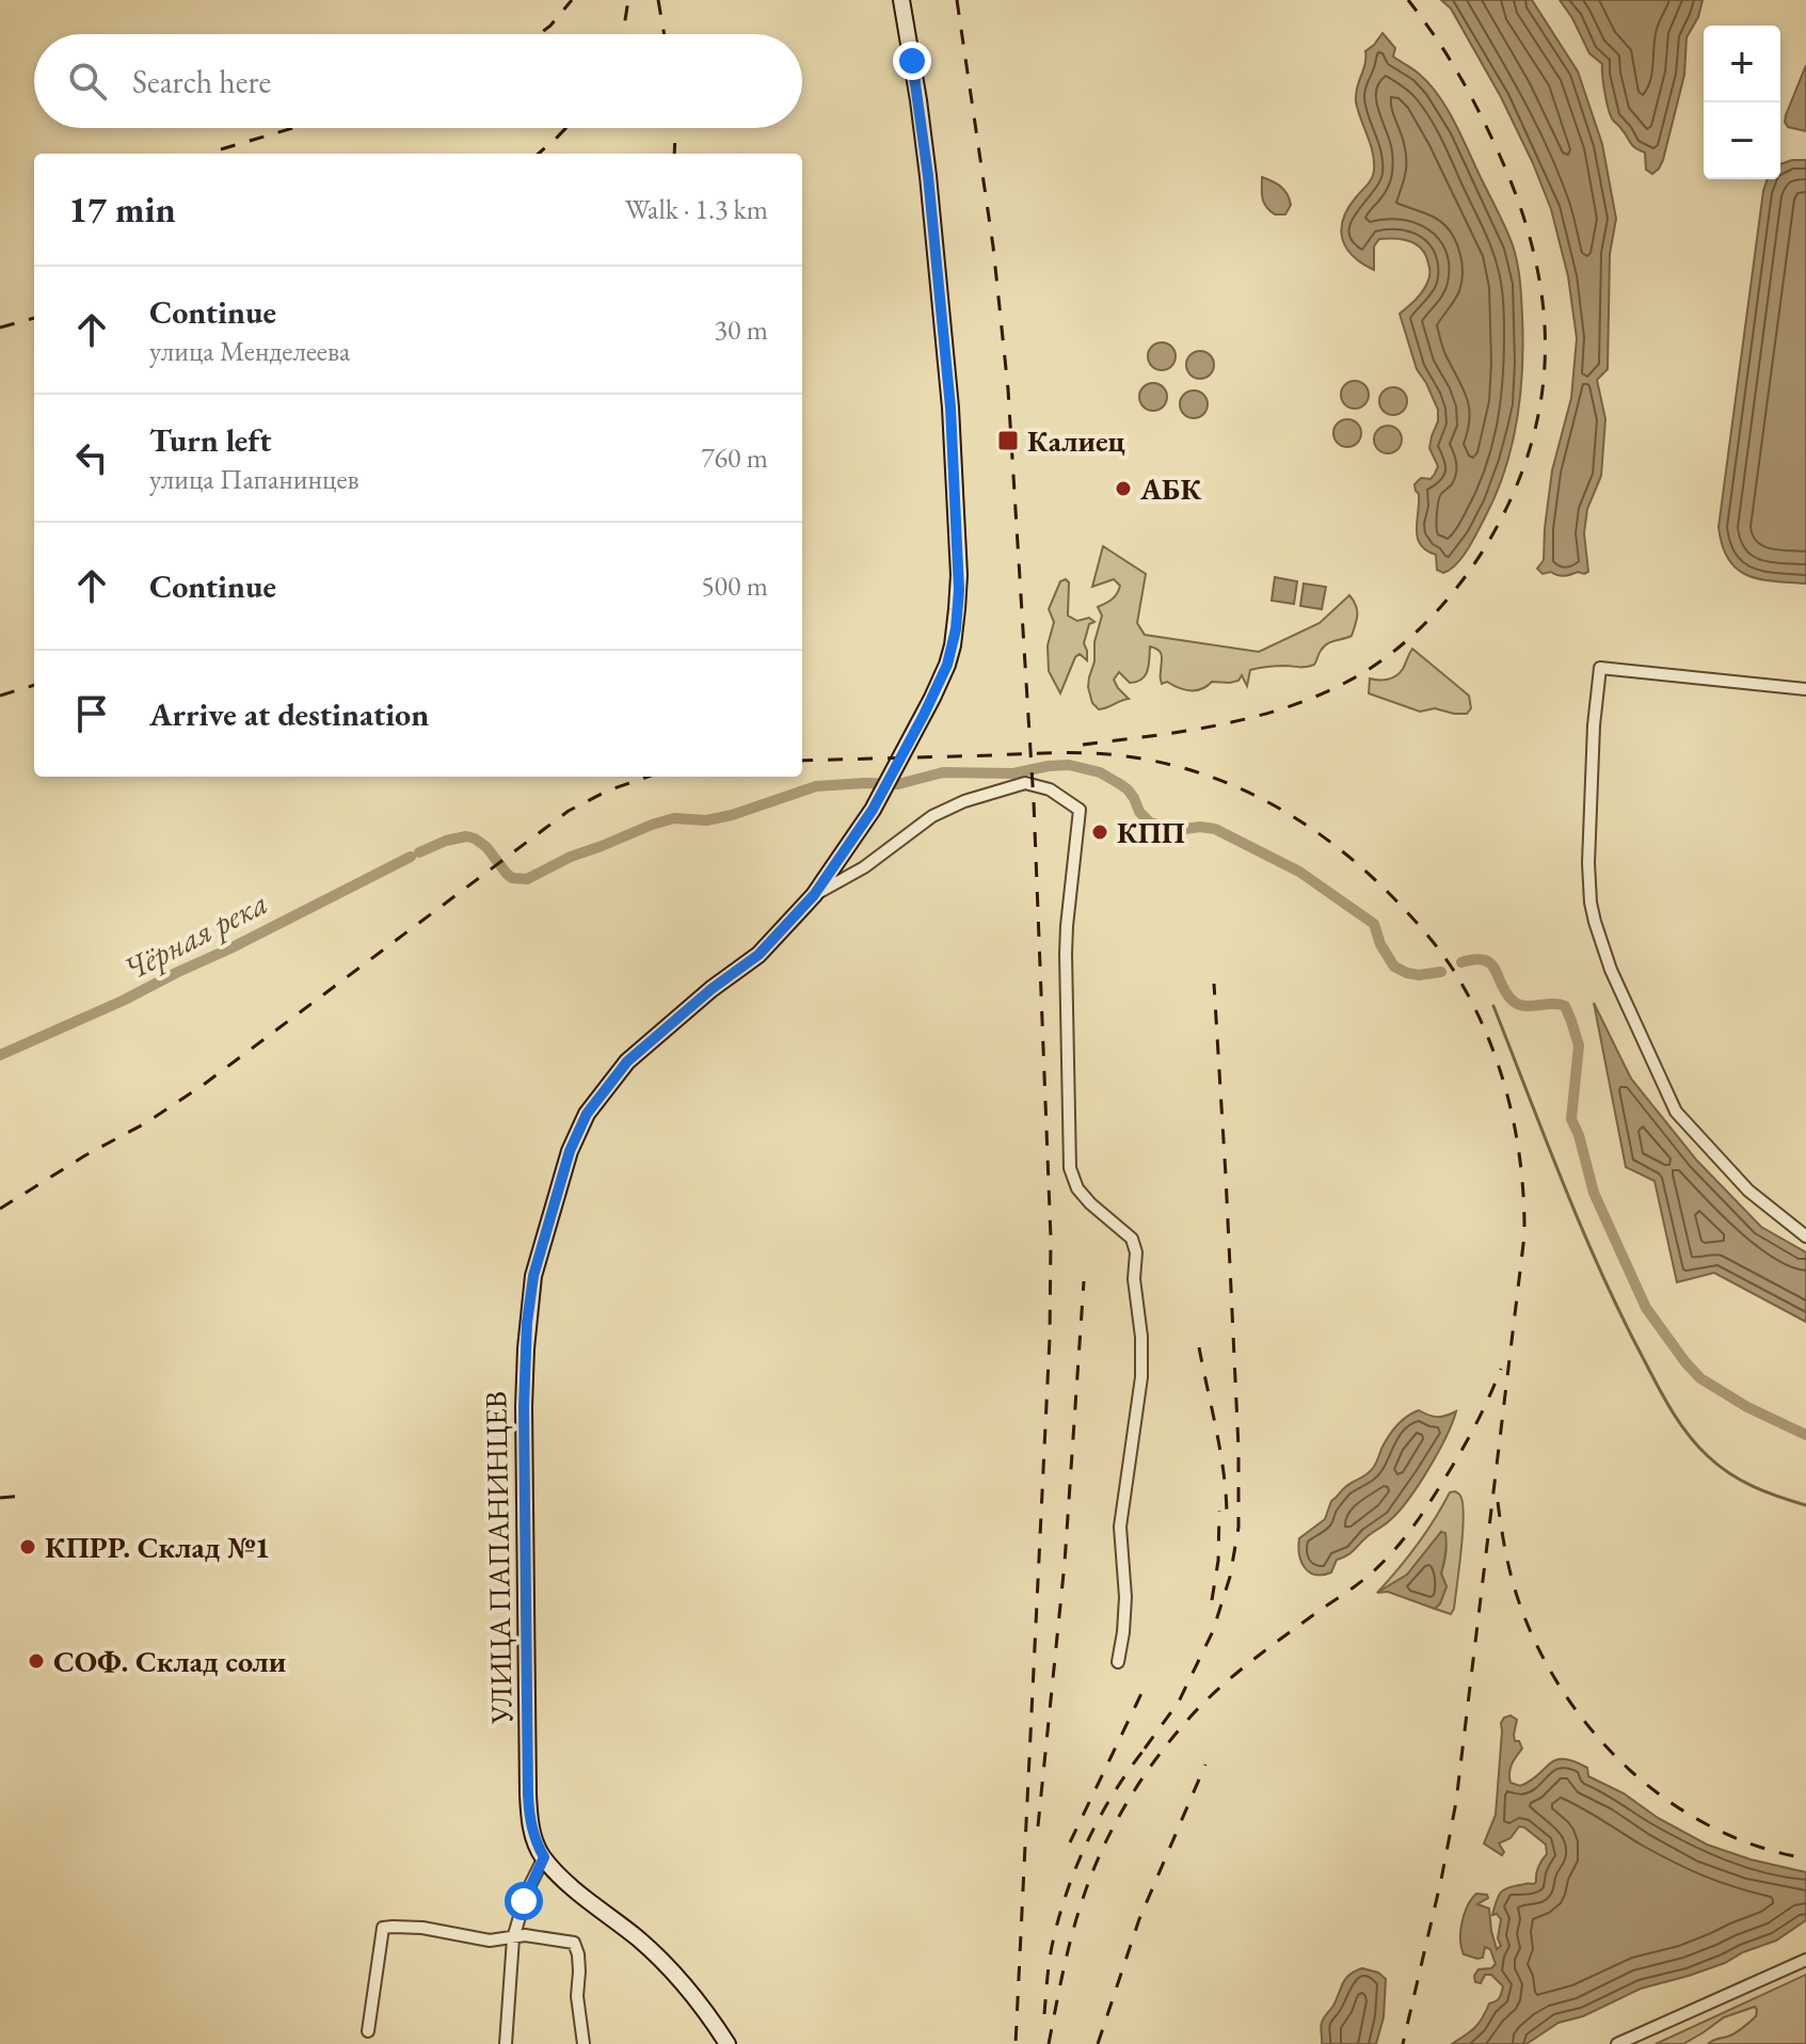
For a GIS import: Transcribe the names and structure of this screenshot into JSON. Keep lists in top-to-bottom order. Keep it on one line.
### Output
{"streets":{"main road":["УЛИЦА ПАПАНИНЦЕВ"]},"water":["Чёрная река"],"places":{"transit":["Калиец"],"other":["АБК","КПП","КПРР. Склад №1","СОФ. Склад соли"]},"page":{"map_buttons":["+","−"],"search":"Search here","heading":["17 min","Walk · 1.3 km"],"list":[["Continue","улица Менделеева","30 m"],["Turn left","улица Папанинцев","760 m"],["Continue","500 m"],"Arrive at destination"]}}
